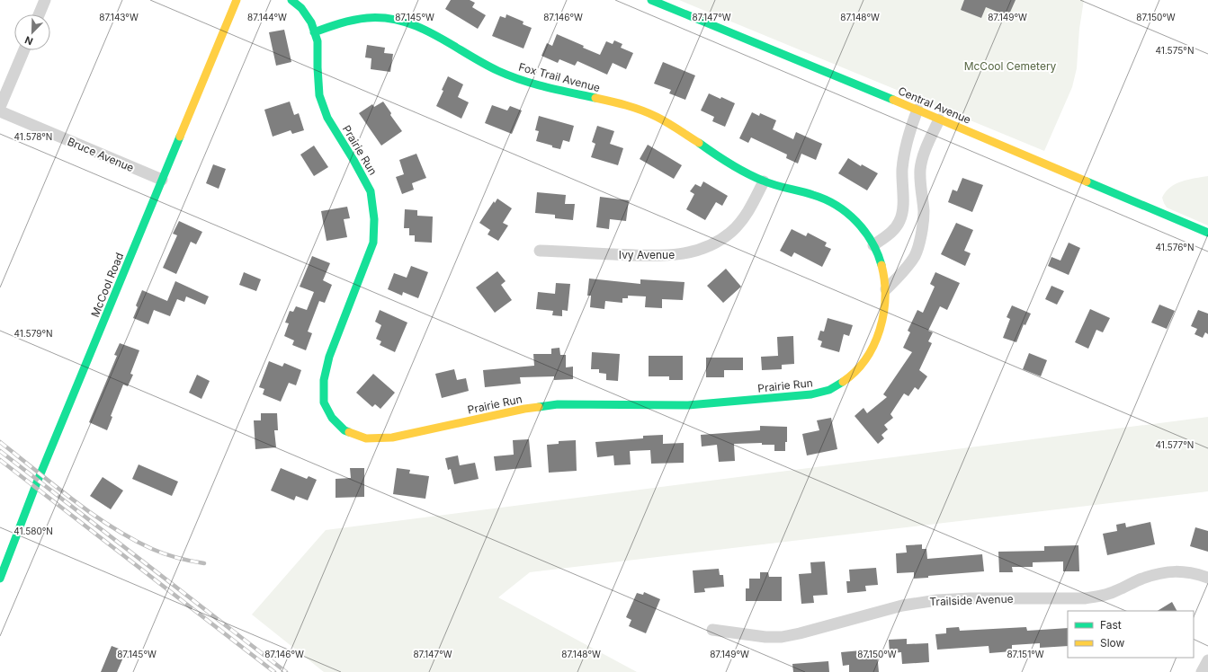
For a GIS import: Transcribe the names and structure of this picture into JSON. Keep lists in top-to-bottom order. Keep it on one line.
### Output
{"streets":{"street":["Fox Trail Avenue","Central Avenue","Prairie Run","Bruce Avenue","Ivy Avenue","McCool Road","Trailside Avenue"]},"crossings":[["Fox Trail Avenue","Prairie Run"],["Fox Trail Avenue","Ivy Avenue"],["Prairie Run","Ivy Avenue"],["Bruce Avenue","McCool Road"]],"parks":["McCool Cemetery"],"legend":["Fast","Slow"],"north":"bottom left","coordinates":["87.144°W","87.143°W","87.145°W","87.146°W","87.147°W","87.148°W","87.149°W","87.150°W","41.575°N","41.578°N","41.576°N","41.579°N","41.577°N","41.580°N","87.151°W"]}
